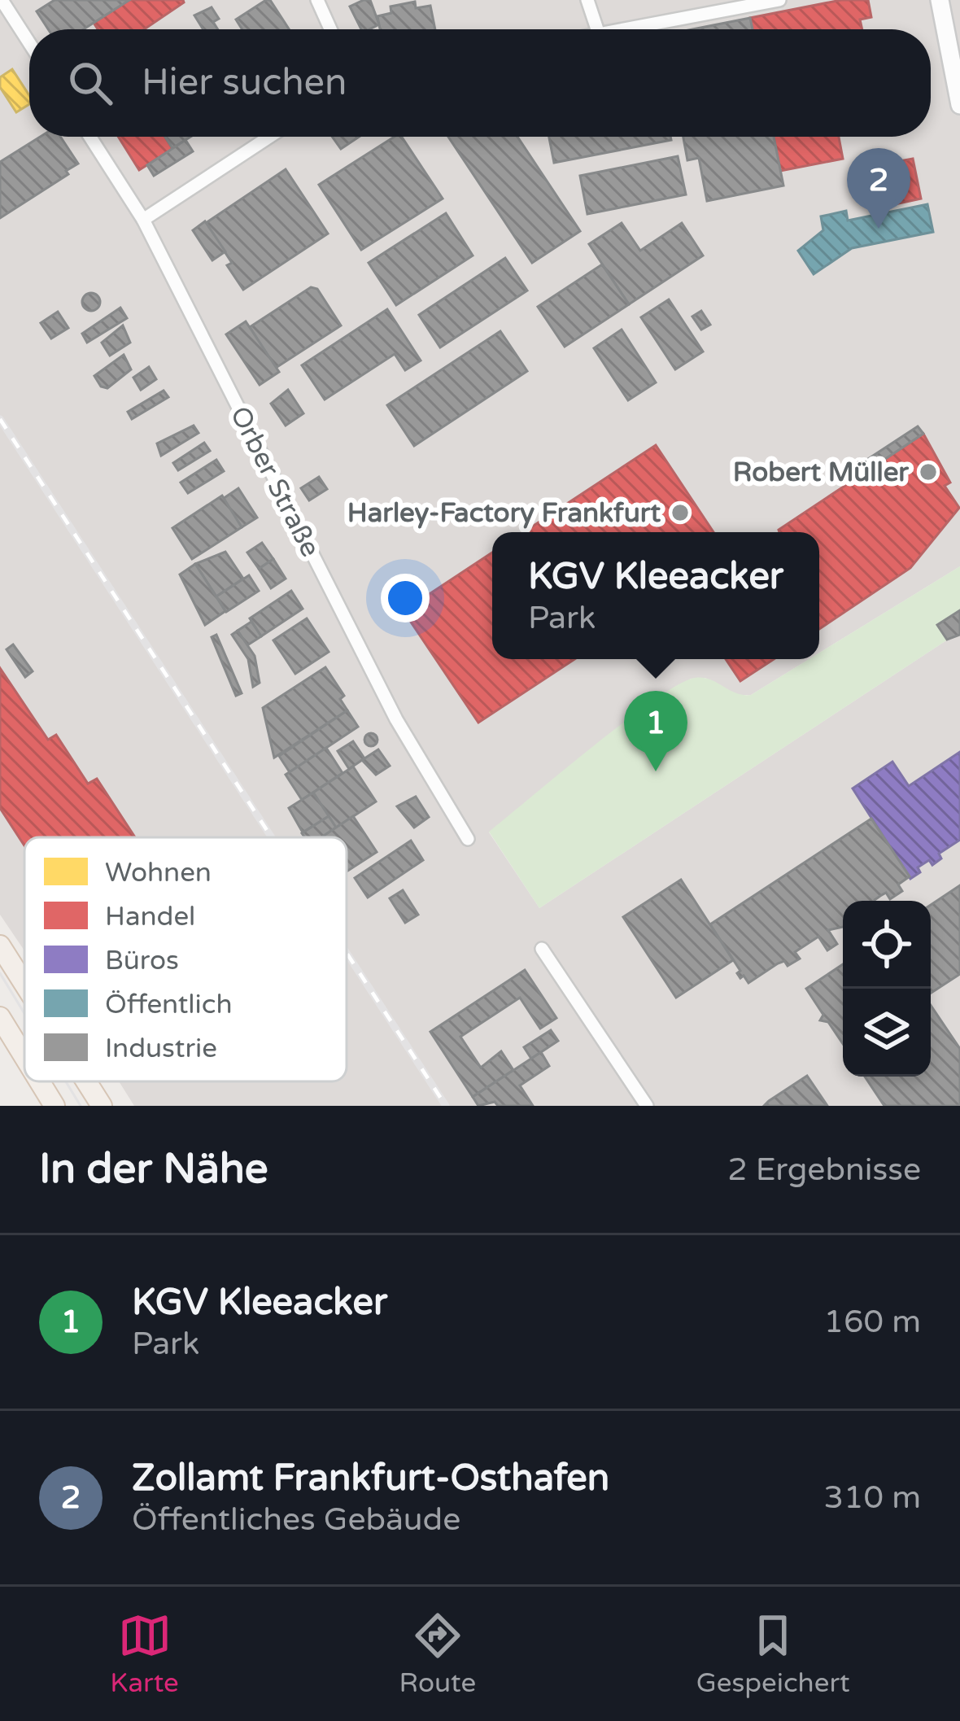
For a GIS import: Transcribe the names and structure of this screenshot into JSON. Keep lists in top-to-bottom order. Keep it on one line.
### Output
{"streets":{"street":["Orber Straße"]},"places":["Robert Müller","Harley-Factory Frankfurt"],"legend":["Wohnen","Handel","Büros","Öffentlich","Industrie"],"page":{"search":"Hier suchen","pins":["2","1"],"popup":["KGV Kleeacker","Park"],"heading":["In der Nähe","2 Ergebnisse"],"list":[{"mark":"1","name":"KGV Kleeacker","note":"Park","value":"160 m"},{"mark":"2","name":"Zollamt Frankfurt-Osthafen","note":"Öffentliches Gebäude","value":"310 m"}],"nav":["Karte","Route","Gespeichert"]}}
